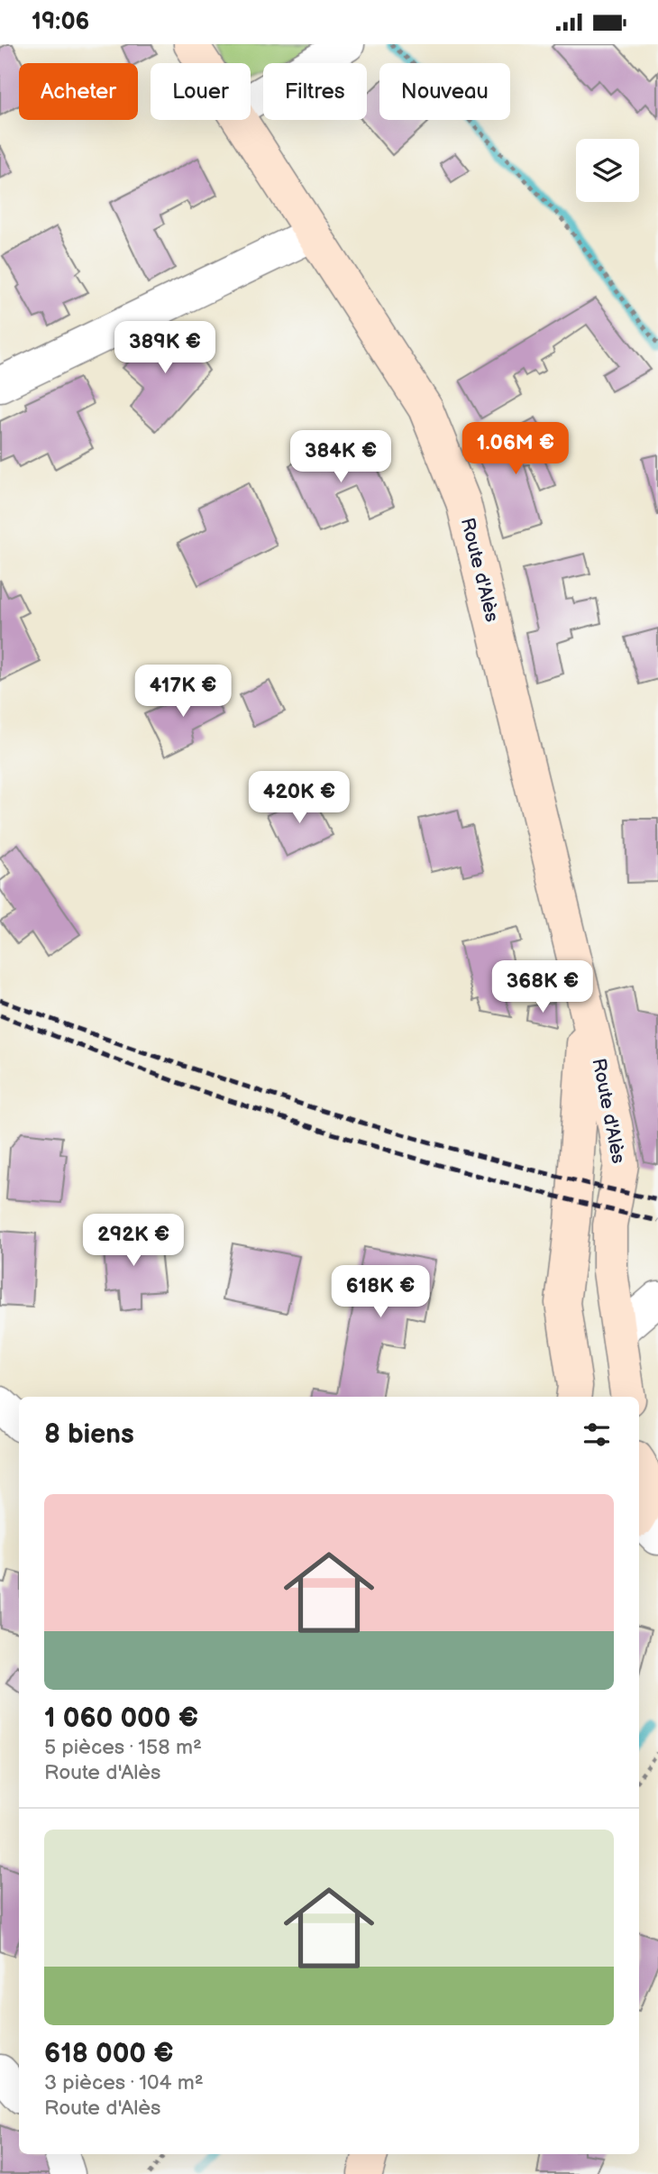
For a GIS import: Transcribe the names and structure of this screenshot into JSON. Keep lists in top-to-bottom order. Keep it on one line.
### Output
{"streets":{"main road":["Route d'Alès"]},"page":{"status":"19:06","chip":["Acheter","Louer","Filtres","Nouveau"],"price":["389K €","1.06M €","384K €","417K €","420K €","368K €","292K €","618K €"],"heading":"8 biens","list":[{"name":"1 060 000 €","note":"5 pièces · 158 m² · Route d'Alès"},{"name":"618 000 €","note":"3 pièces · 104 m² · Route d'Alès"}]}}
